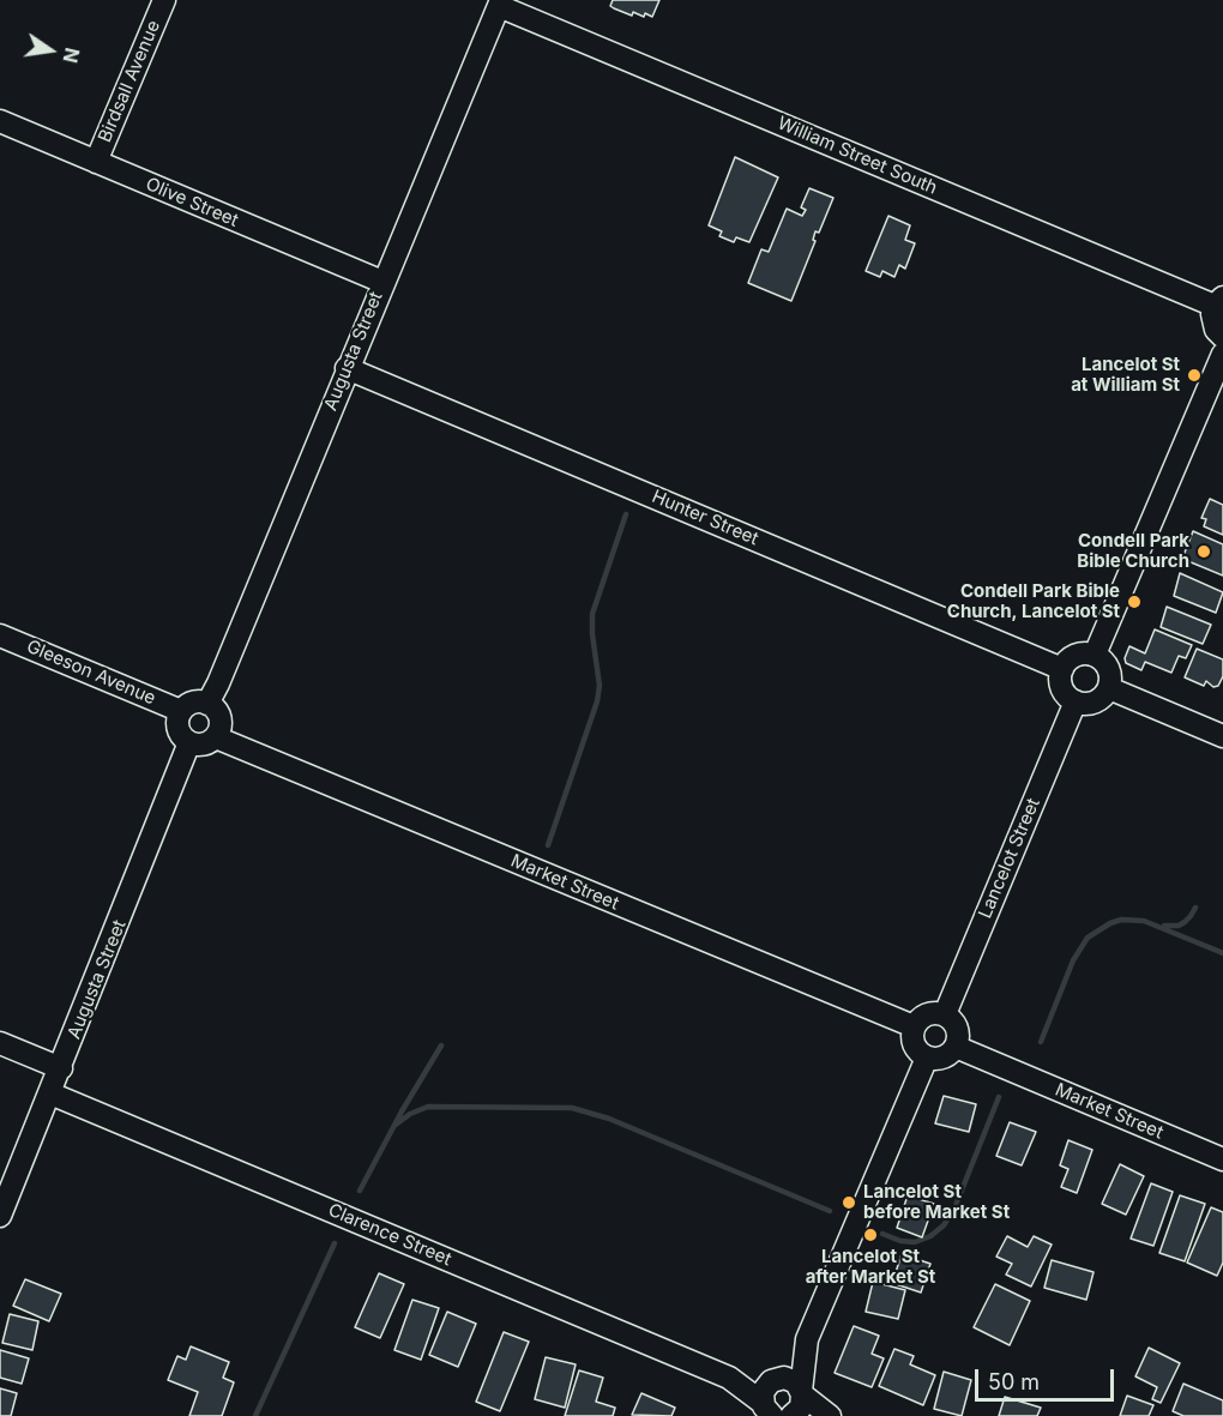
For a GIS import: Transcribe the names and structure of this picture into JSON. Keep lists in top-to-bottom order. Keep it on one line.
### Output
{"streets":{"street":["Birdsall Avenue","William Street South","Olive Street","Augusta Street","Hunter Street","Gleeson Avenue","Lancelot Street","Market Street","Clarence Street"]},"crossings":[["Birdsall Avenue","Olive Street"],["William Street South","Augusta Street"],["Olive Street","Augusta Street"],["Augusta Street","Hunter Street"],["Augusta Street","Gleeson Avenue"],["Augusta Street","Market Street"],["Augusta Street","Clarence Street"],["Hunter Street","Lancelot Street"],["Gleeson Avenue","Market Street"],["Lancelot Street","Market Street"]],"places":["Lancelot St at William St","Condell Park Bible Church","Condell Park Bible Church, Lancelot St","Lancelot St before Market St","Lancelot St after Market St"],"scale_bar":"50 m","north":"right"}
